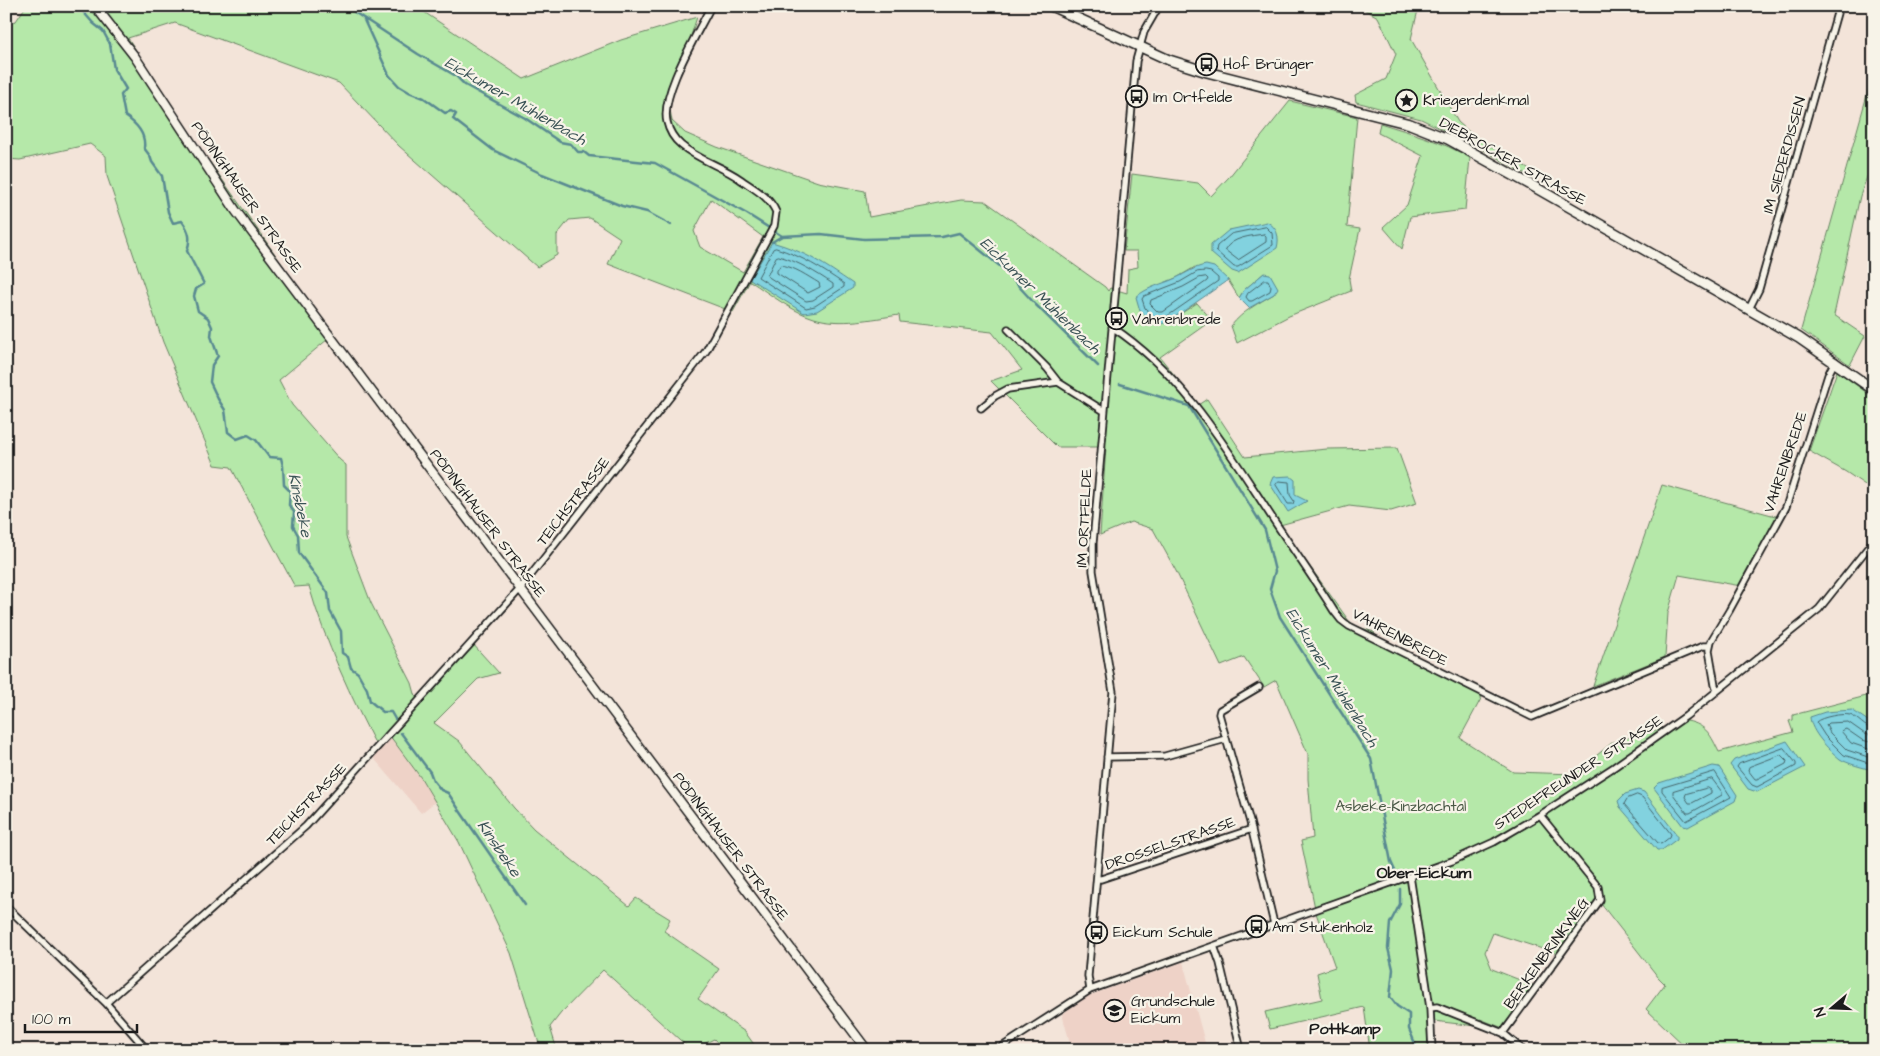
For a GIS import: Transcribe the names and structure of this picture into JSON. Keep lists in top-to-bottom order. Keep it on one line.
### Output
{"streets":{"main road":["DIEBROCKER STRASSE"],"street":["IM SIEDERDISSEN","PÖDINGHAUSER STRASSE","VAHRENBREDE","TEICHSTRASSE","IM ORTFELDE","STEDEFREUNDER STRASSE","DROSSELSTRASSE","BERKENBRINKWEG"]},"crossings":[["IM SIEDERDISSEN","DIEBROCKER STRASSE"],["DIEBROCKER STRASSE","VAHRENBREDE"],["DIEBROCKER STRASSE","IM ORTFELDE"],["PÖDINGHAUSER STRASSE","TEICHSTRASSE"],["VAHRENBREDE","IM ORTFELDE"],["IM ORTFELDE","STEDEFREUNDER STRASSE"],["IM ORTFELDE","DROSSELSTRASSE"],["STEDEFREUNDER STRASSE","BERKENBRINKWEG"]],"districts":["Ober-Eickum","Pottkamp"],"water":["Eickumer Mühlenbach","Kinsbeke"],"parks":["Asbeke-Kinzbachtal"],"places":{"bus stop":["Hof Brünger","Im Ortfelde","Vahrenbrede","Am Stukenholz","Eickum Schule"],"place":["Kriegerdenkmal"],"school or university":["Grundschule Eickum"]},"scale_bar":"100 m","north":"left"}
